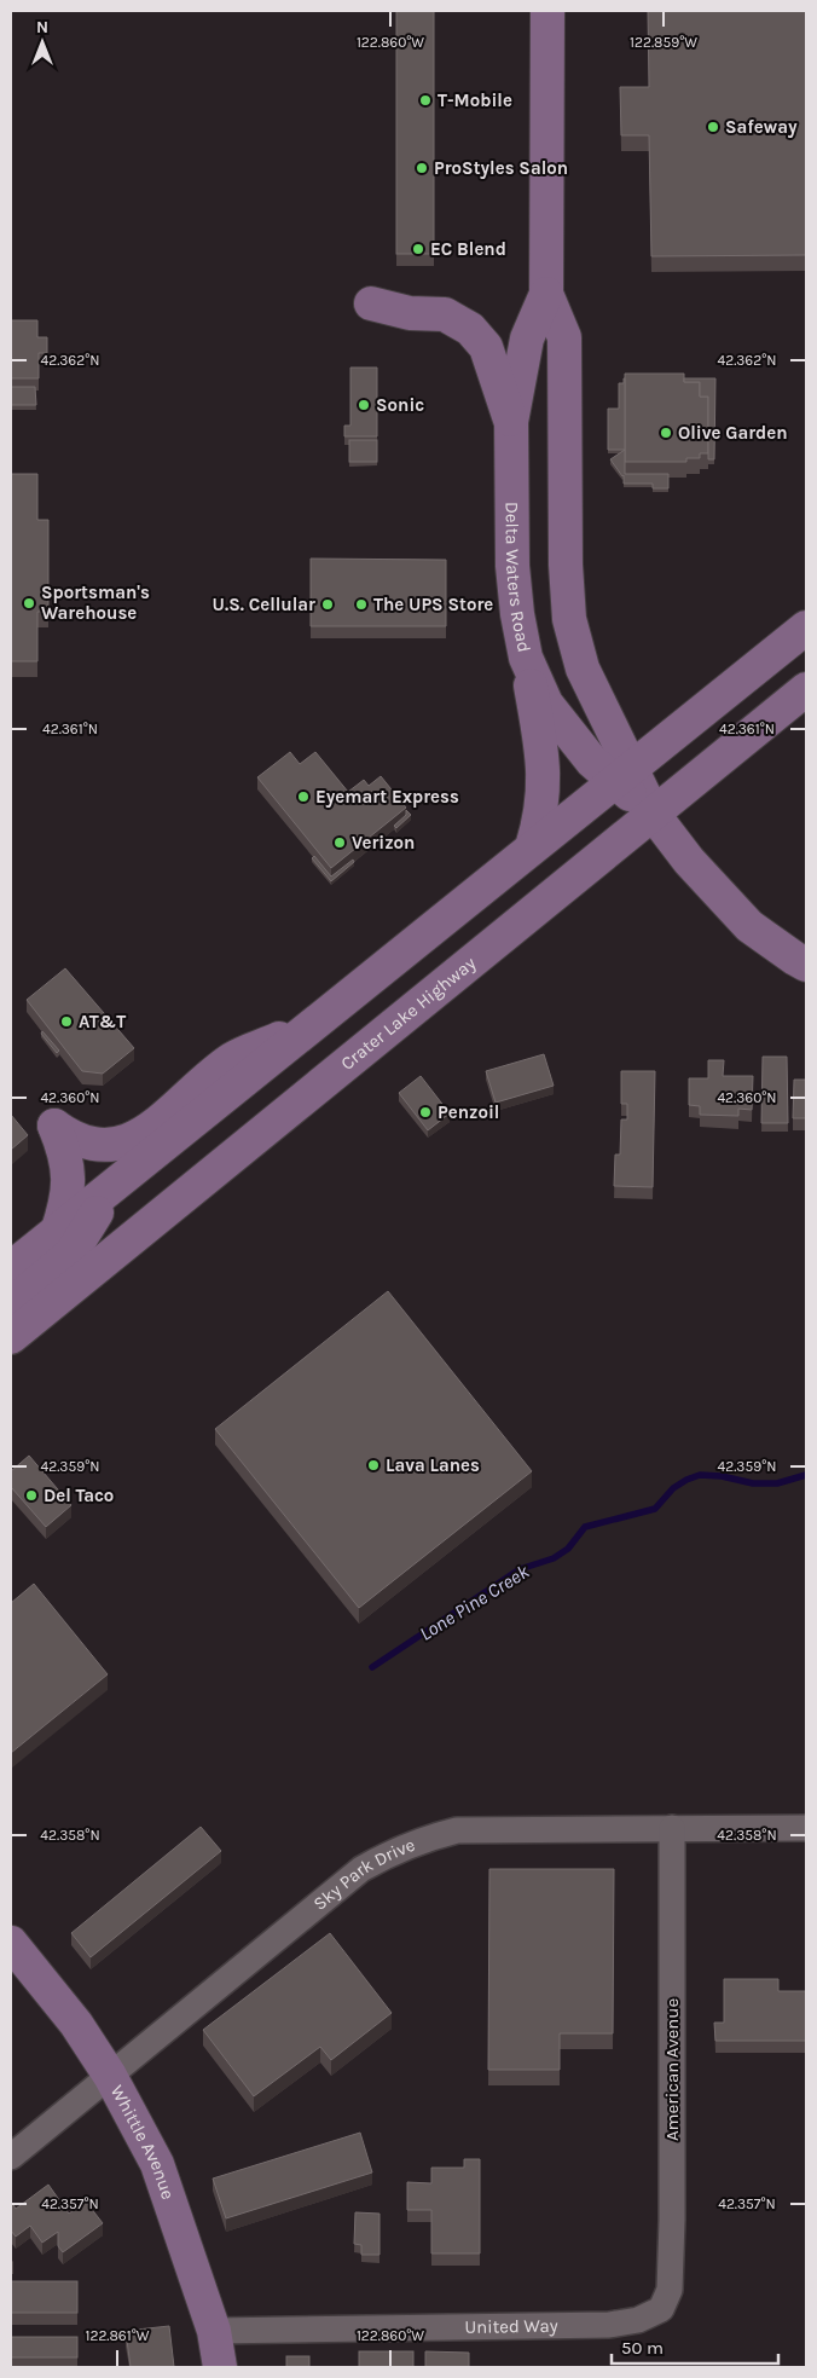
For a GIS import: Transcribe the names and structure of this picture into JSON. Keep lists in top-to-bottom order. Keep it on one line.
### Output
{"streets":{"main road":["Delta Waters Road","Crater Lake Highway","Whittle Avenue"],"street":["Sky Park Drive","American Avenue","United Way"]},"crossings":[["Delta Waters Road","Crater Lake Highway"],["Sky Park Drive","American Avenue"],["Sky Park Drive","Whittle Avenue"],["American Avenue","United Way"],["Whittle Avenue","United Way"]],"water":["Lone Pine Creek"],"places":["T-Mobile","Safeway","ProStyles Salon","EC Blend","Sonic","Olive Garden","Sportsman's Warehouse","U.S. Cellular","The UPS Store","Eyemart Express","Verizon","AT&T","Penzoil","Lava Lanes","Del Taco"],"scale_bar":"50 m","north":"top","coordinates":["122.860°W","122.859°W","42.362°N","42.361°N","42.360°N","42.359°N","42.358°N","42.357°N","122.861°W"]}
